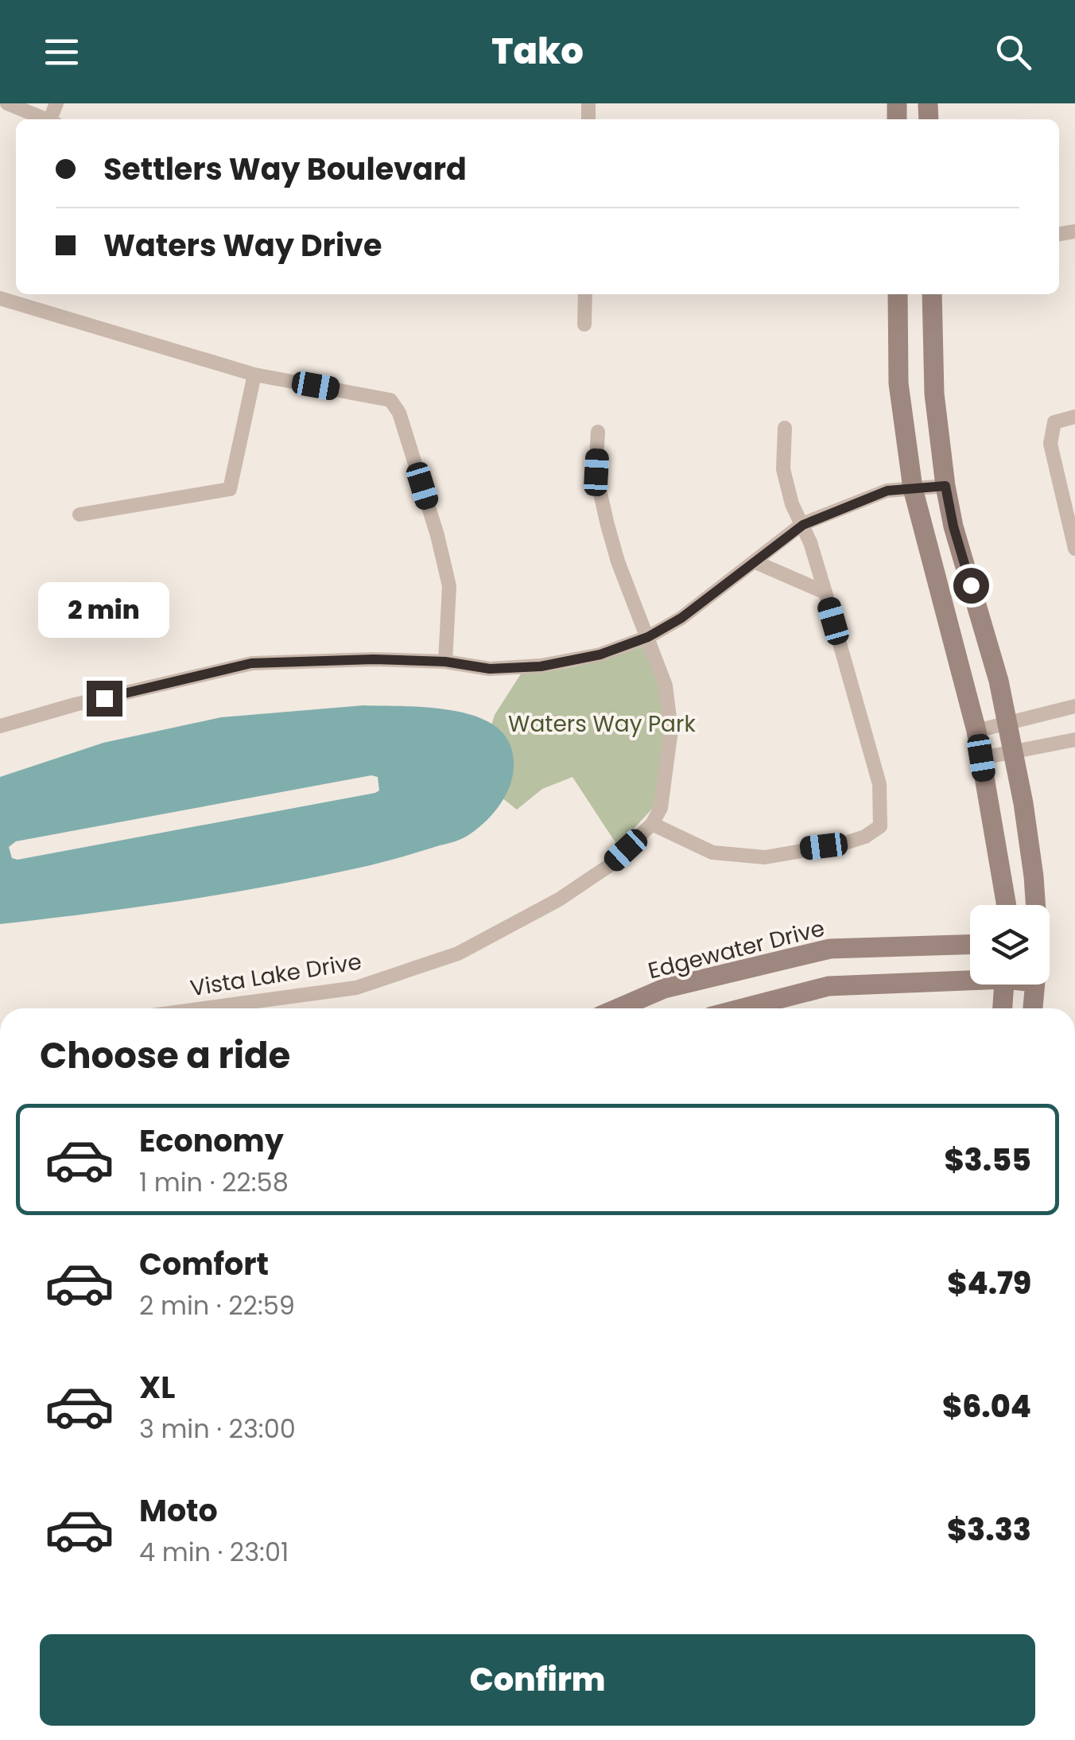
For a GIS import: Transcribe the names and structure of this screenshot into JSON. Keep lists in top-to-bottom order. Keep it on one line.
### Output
{"streets":{"street":["Edgewater Drive","Vista Lake Drive"]},"parks":["Waters Way Park"],"page":{"header":"Tako","banner":["Settlers Way Boulevard","Waters Way Drive"],"bubble":"2 min","heading":"Choose a ride","list":[{"name":"Economy","note":"1 min · 22:58","value":"$3.55"},{"name":"Comfort","note":"2 min · 22:59","value":"$4.79"},{"name":"XL","note":"3 min · 23:00","value":"$6.04"},{"name":"Moto","note":"4 min · 23:01","value":"$3.33"}],"buttons":"Confirm"}}
